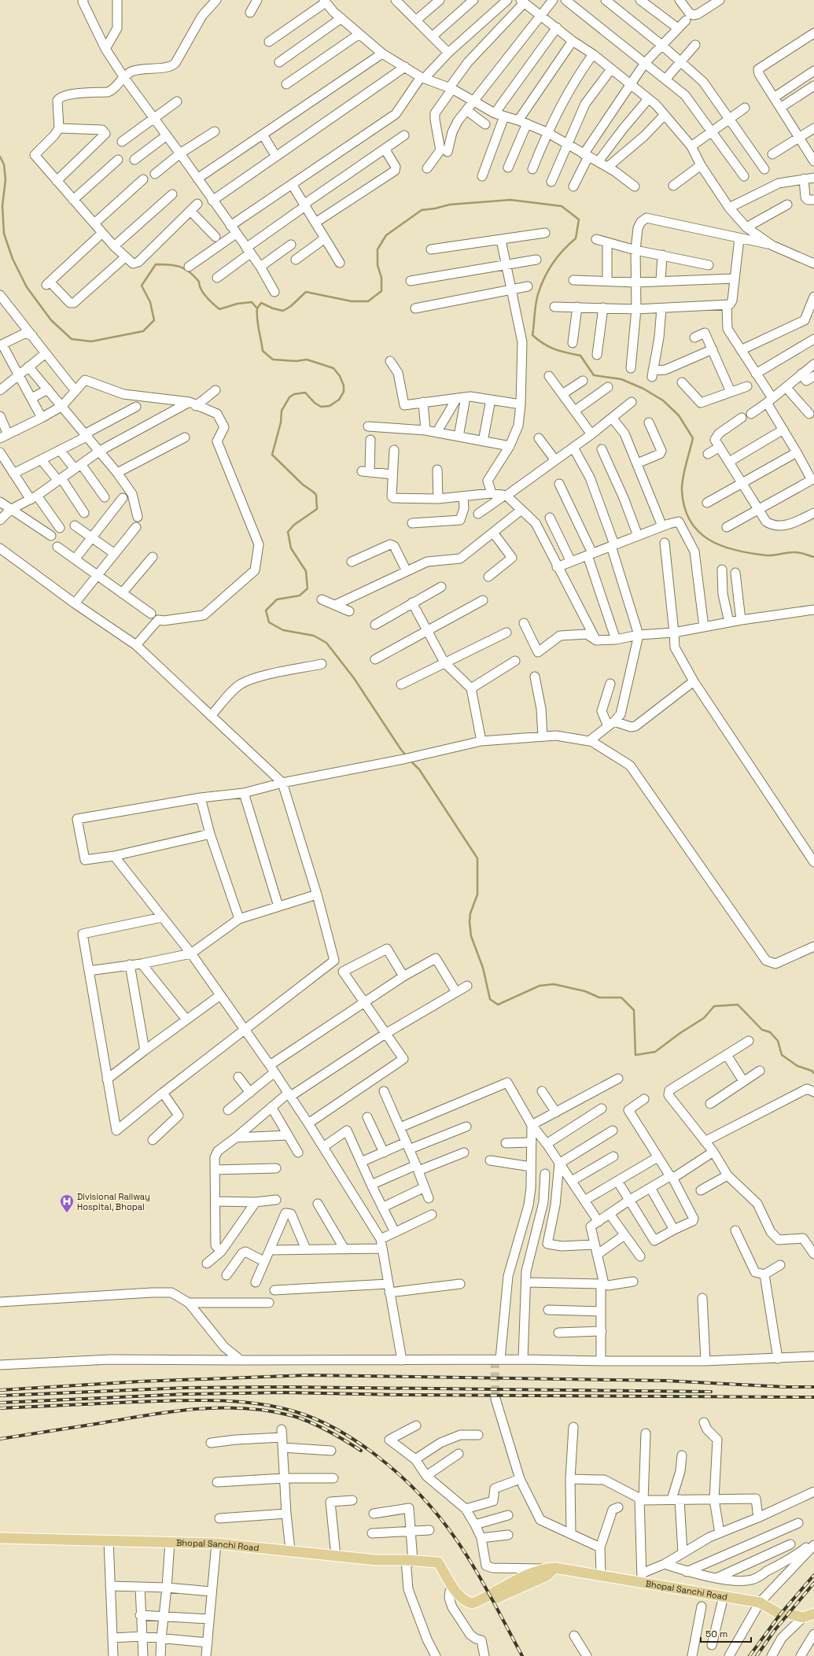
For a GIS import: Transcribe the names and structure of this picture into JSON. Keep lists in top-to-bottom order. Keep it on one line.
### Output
{"streets":{"main road":["Bhopal Sanchi Road"]},"places":{"hospital":["Divisional Railway Hospital, Bhopal"]},"scale_bar":"50 m"}
